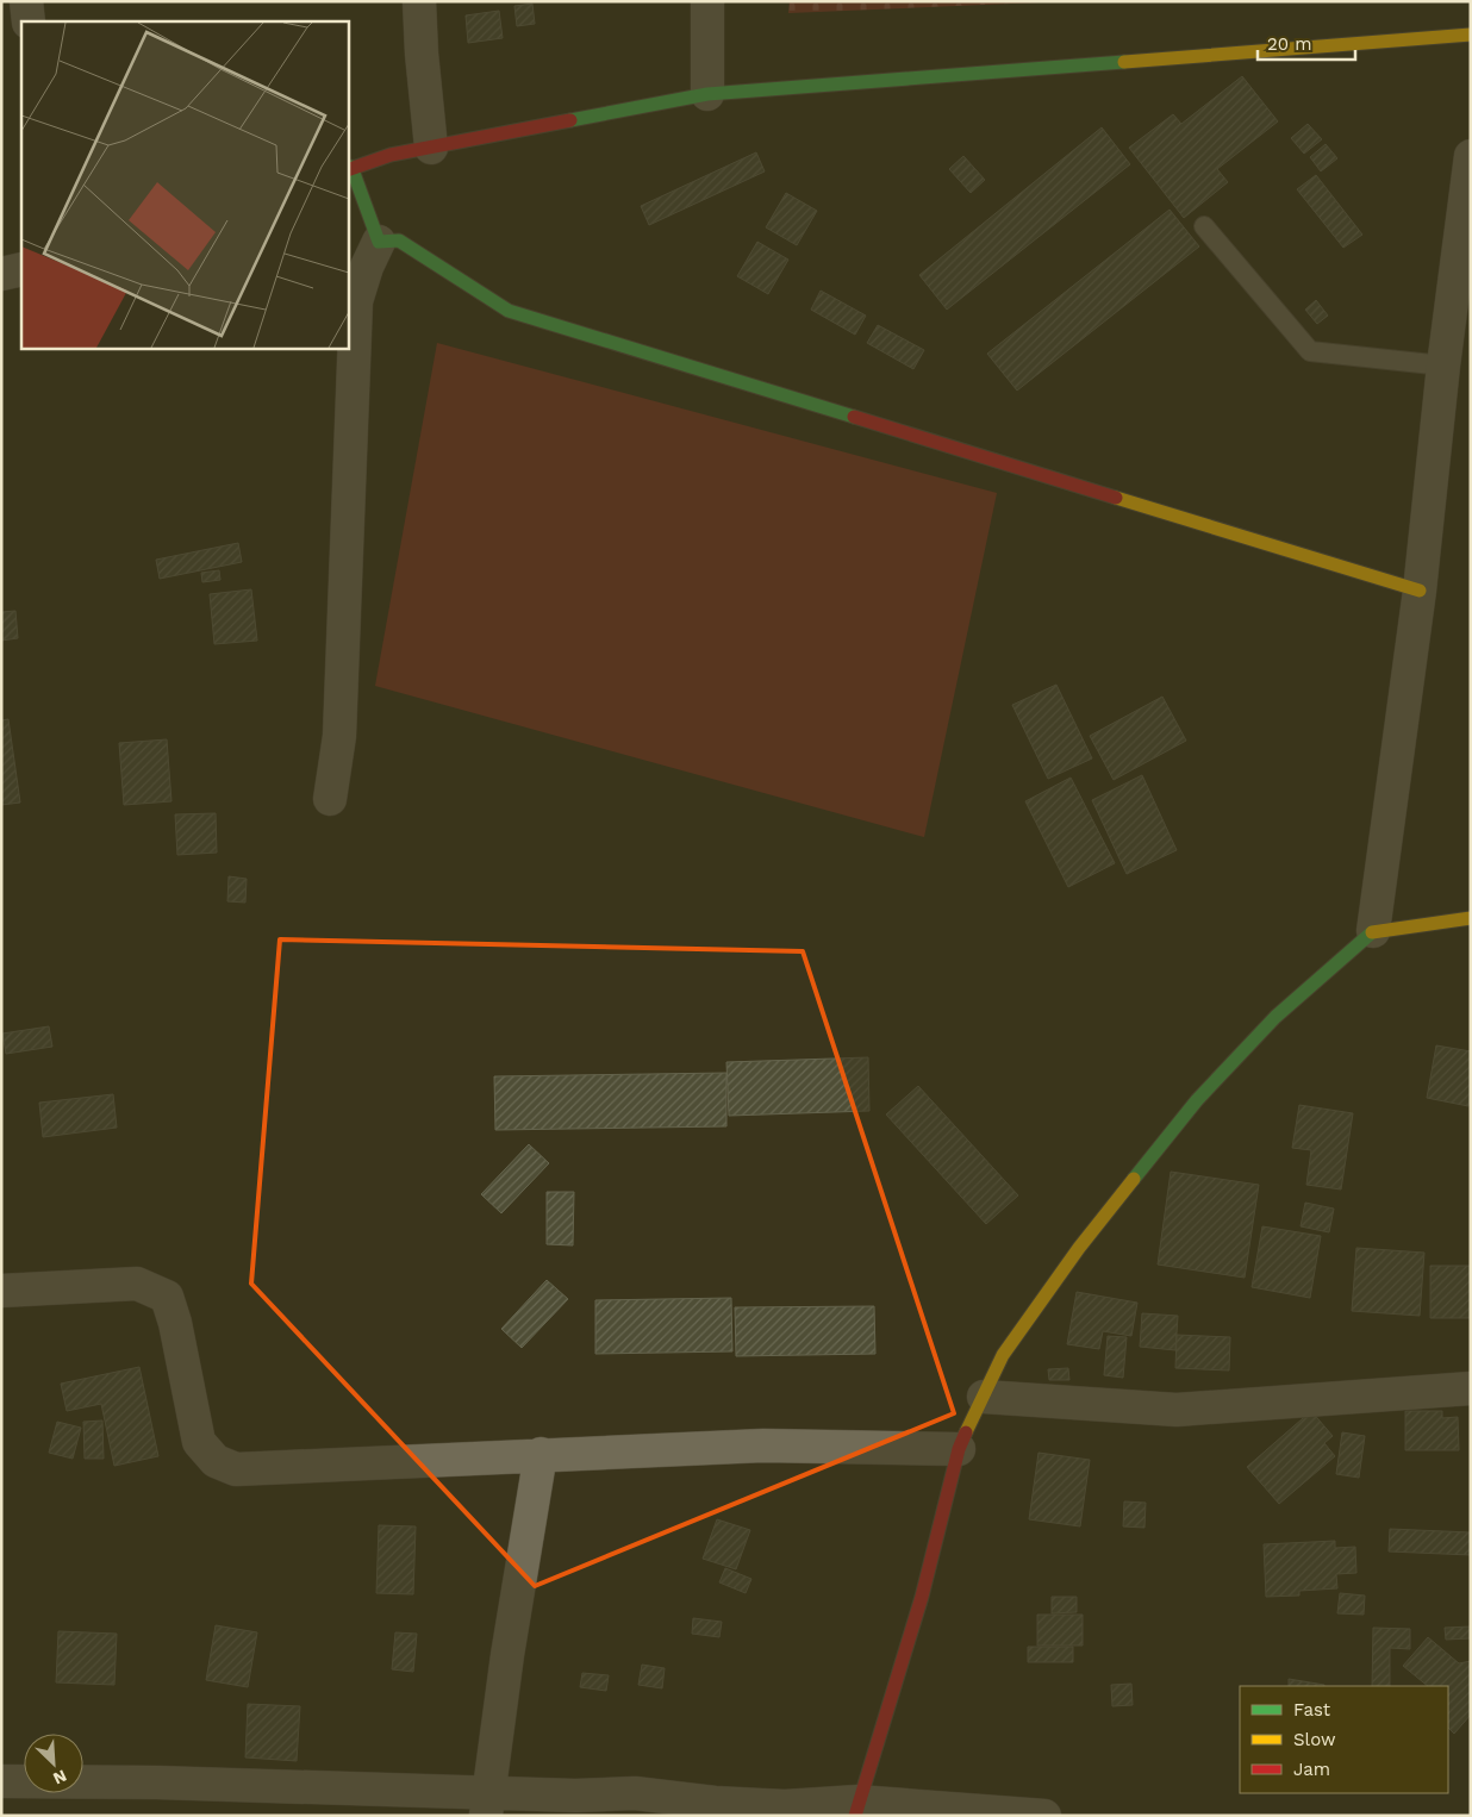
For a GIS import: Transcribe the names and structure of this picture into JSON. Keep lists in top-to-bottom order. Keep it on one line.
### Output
{"legend":["Fast","Slow","Jam"],"scale_bar":"20 m","north":"bottom right"}
